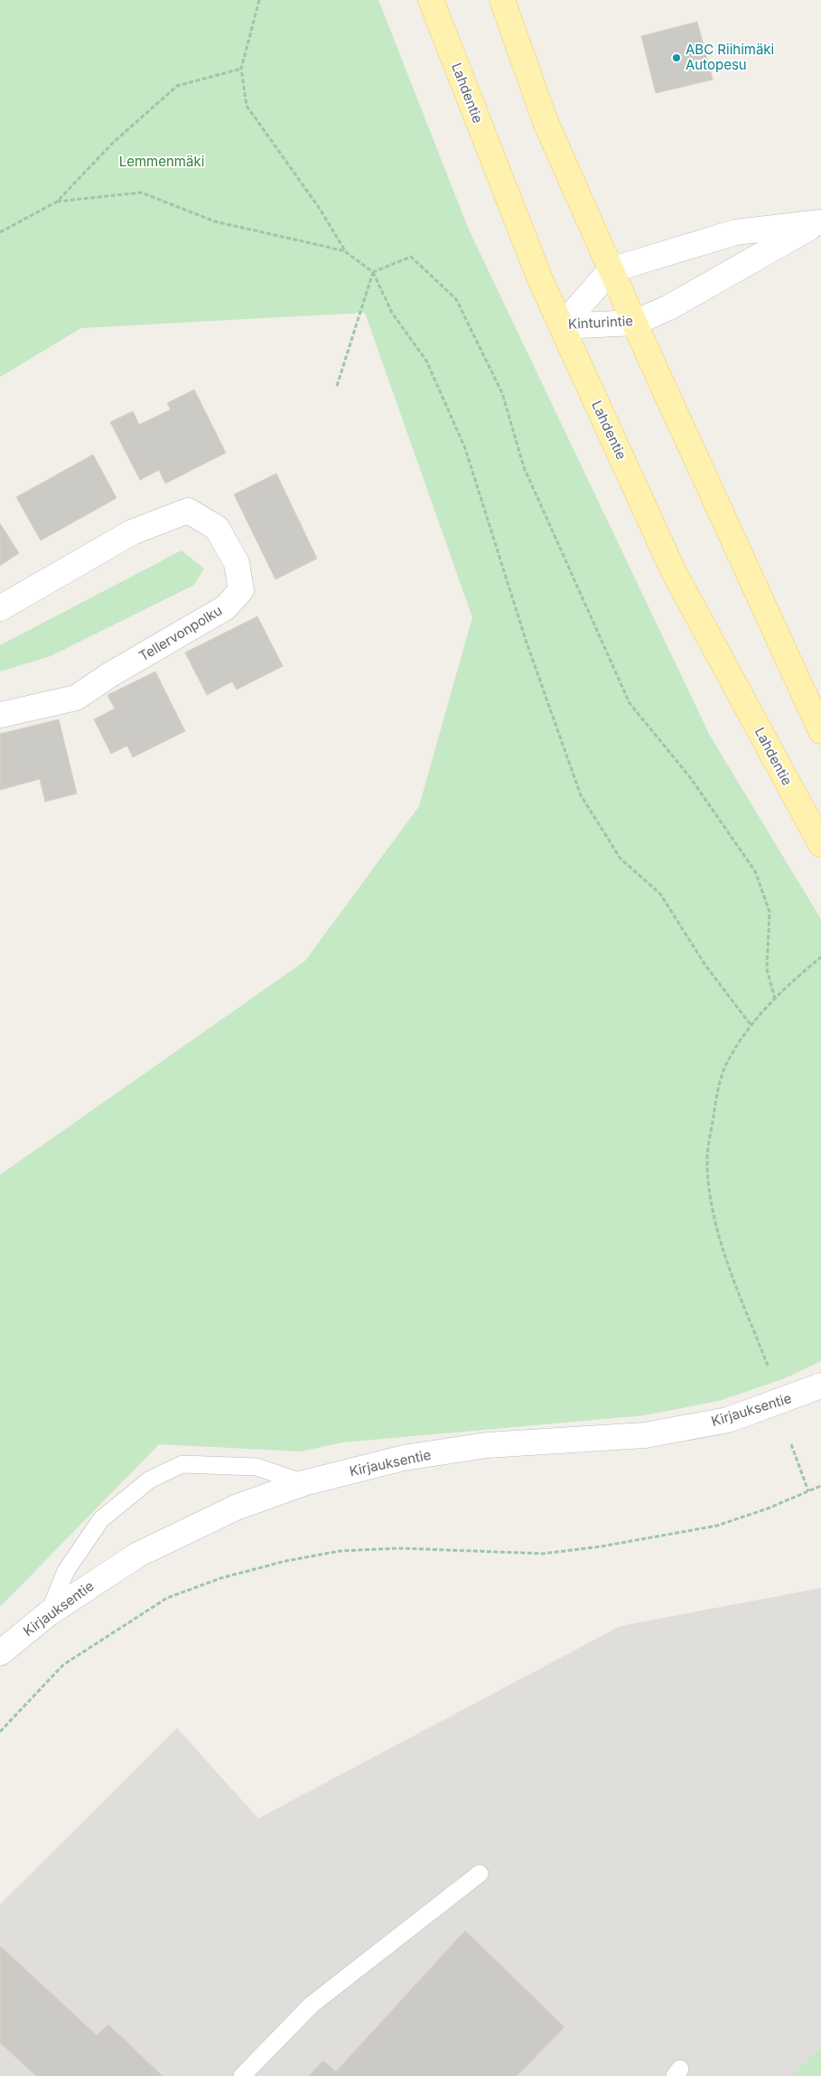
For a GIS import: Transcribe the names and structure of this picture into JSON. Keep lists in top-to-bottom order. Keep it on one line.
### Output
{"streets":{"main road":["Lahdentie"],"street":["Kinturintie","Tellervonpolku","Kirjauksentie"]},"crossings":[["Lahdentie","Kinturintie"]],"parks":["Lemmenmäki"],"places":["ABC Riihimäki Autopesu"]}
